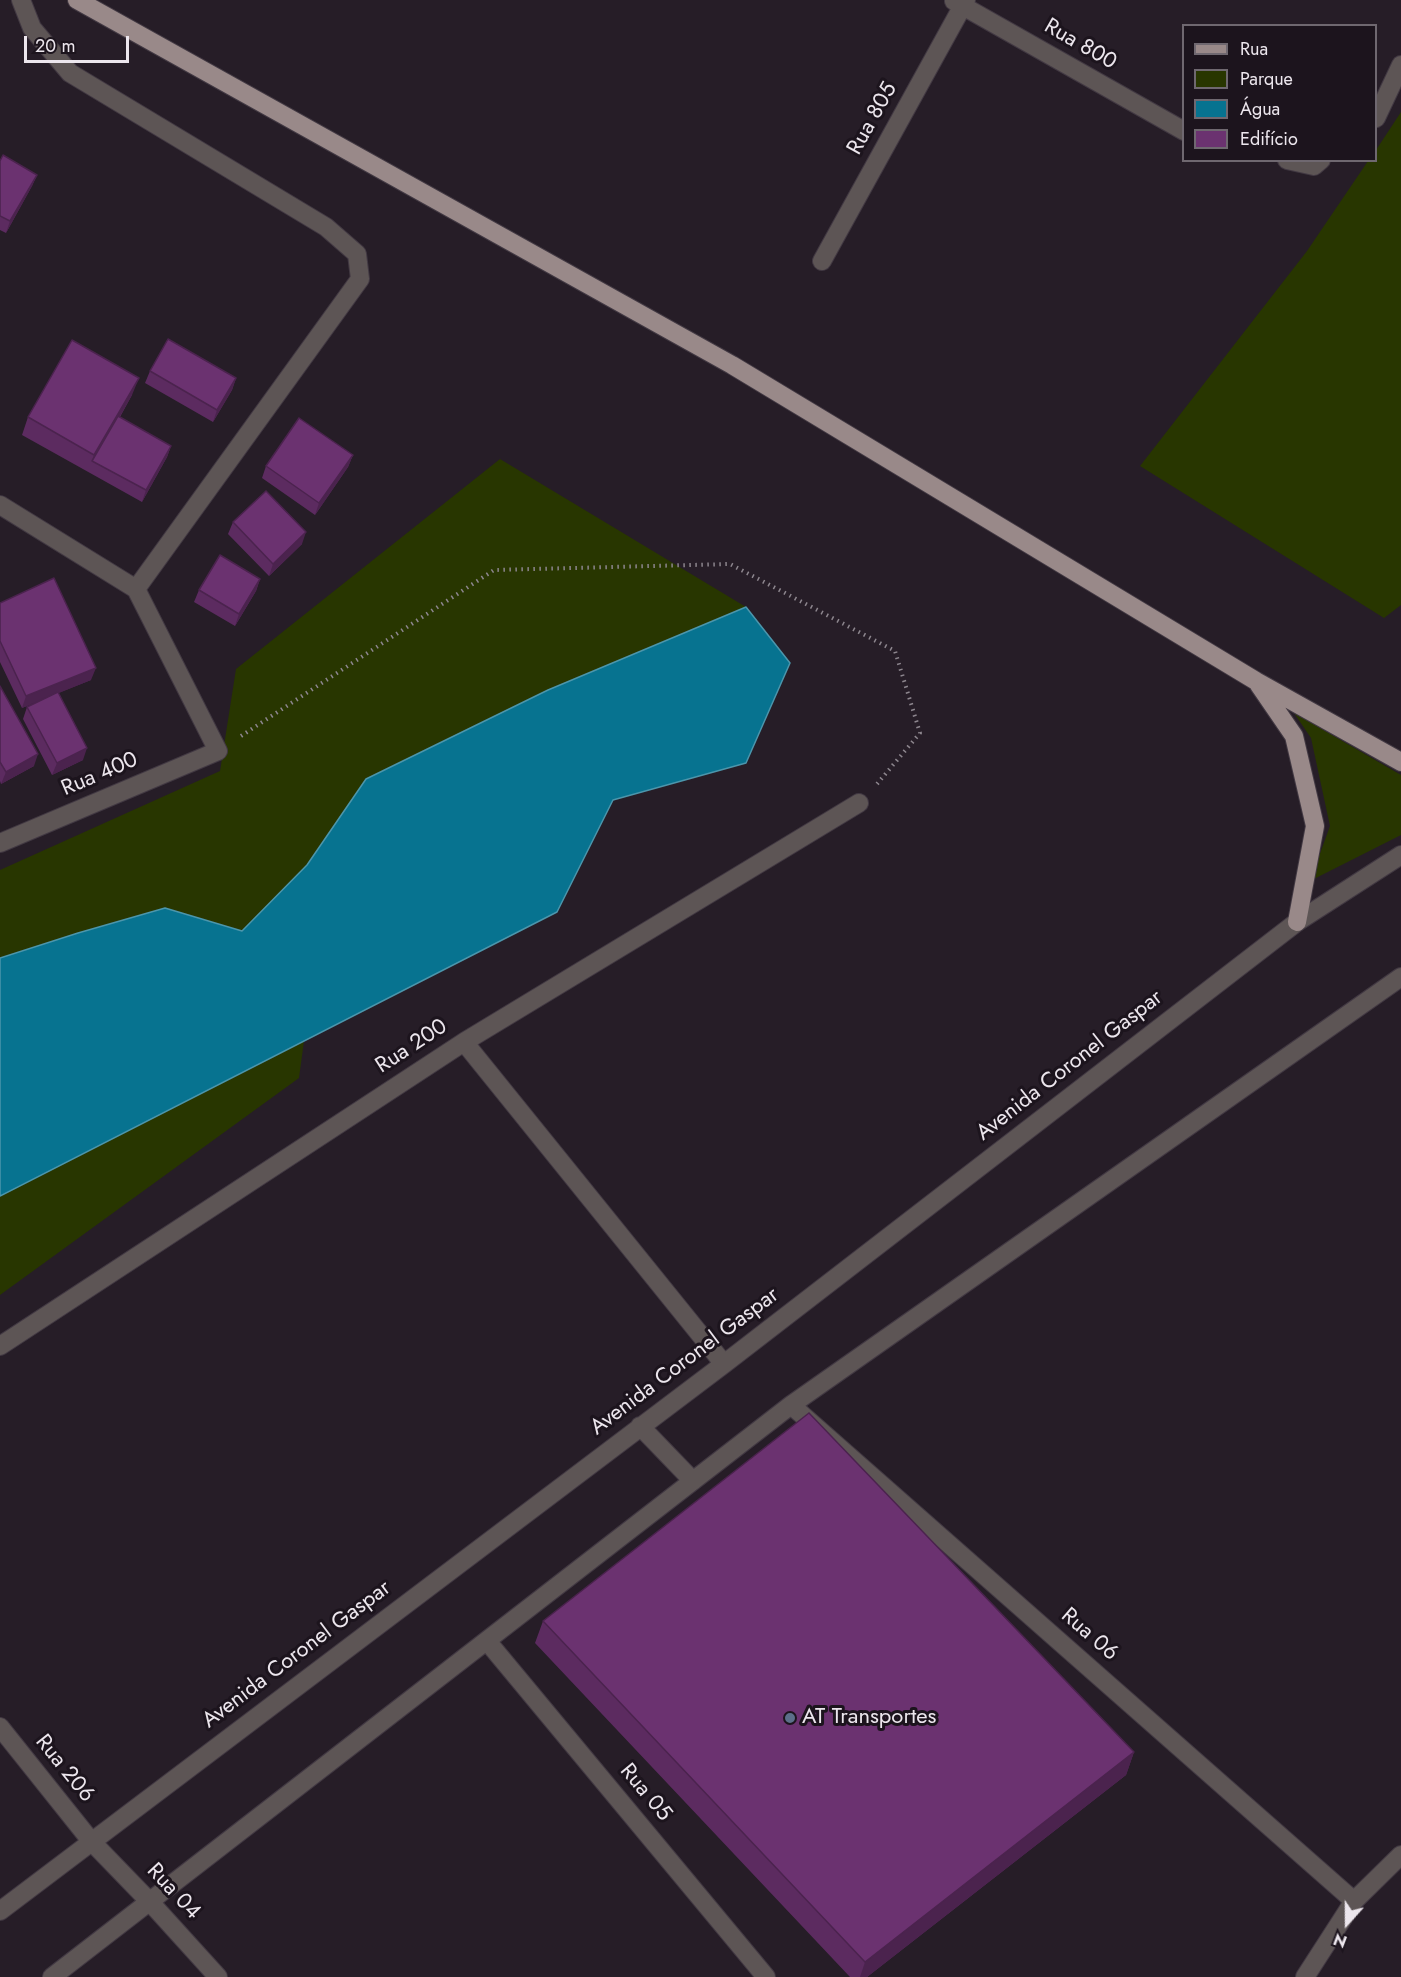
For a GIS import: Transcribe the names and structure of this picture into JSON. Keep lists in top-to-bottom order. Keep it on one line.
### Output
{"streets":{"street":["Rua 800","Rua 805","Rua 400","Rua 200","Avenida Coronel Gaspar","Rua 06","Rua 206","Rua 05","Rua 04"]},"crossings":[["Rua 800","Rua 805"],["Avenida Coronel Gaspar","Rua 206"],["Avenida Coronel Gaspar","Rua 04"],["Rua 206","Rua 04"]],"places":["AT Transportes"],"legend":["Rua","Parque","Água","Edifício"],"scale_bar":"20 m","north":"bottom"}
